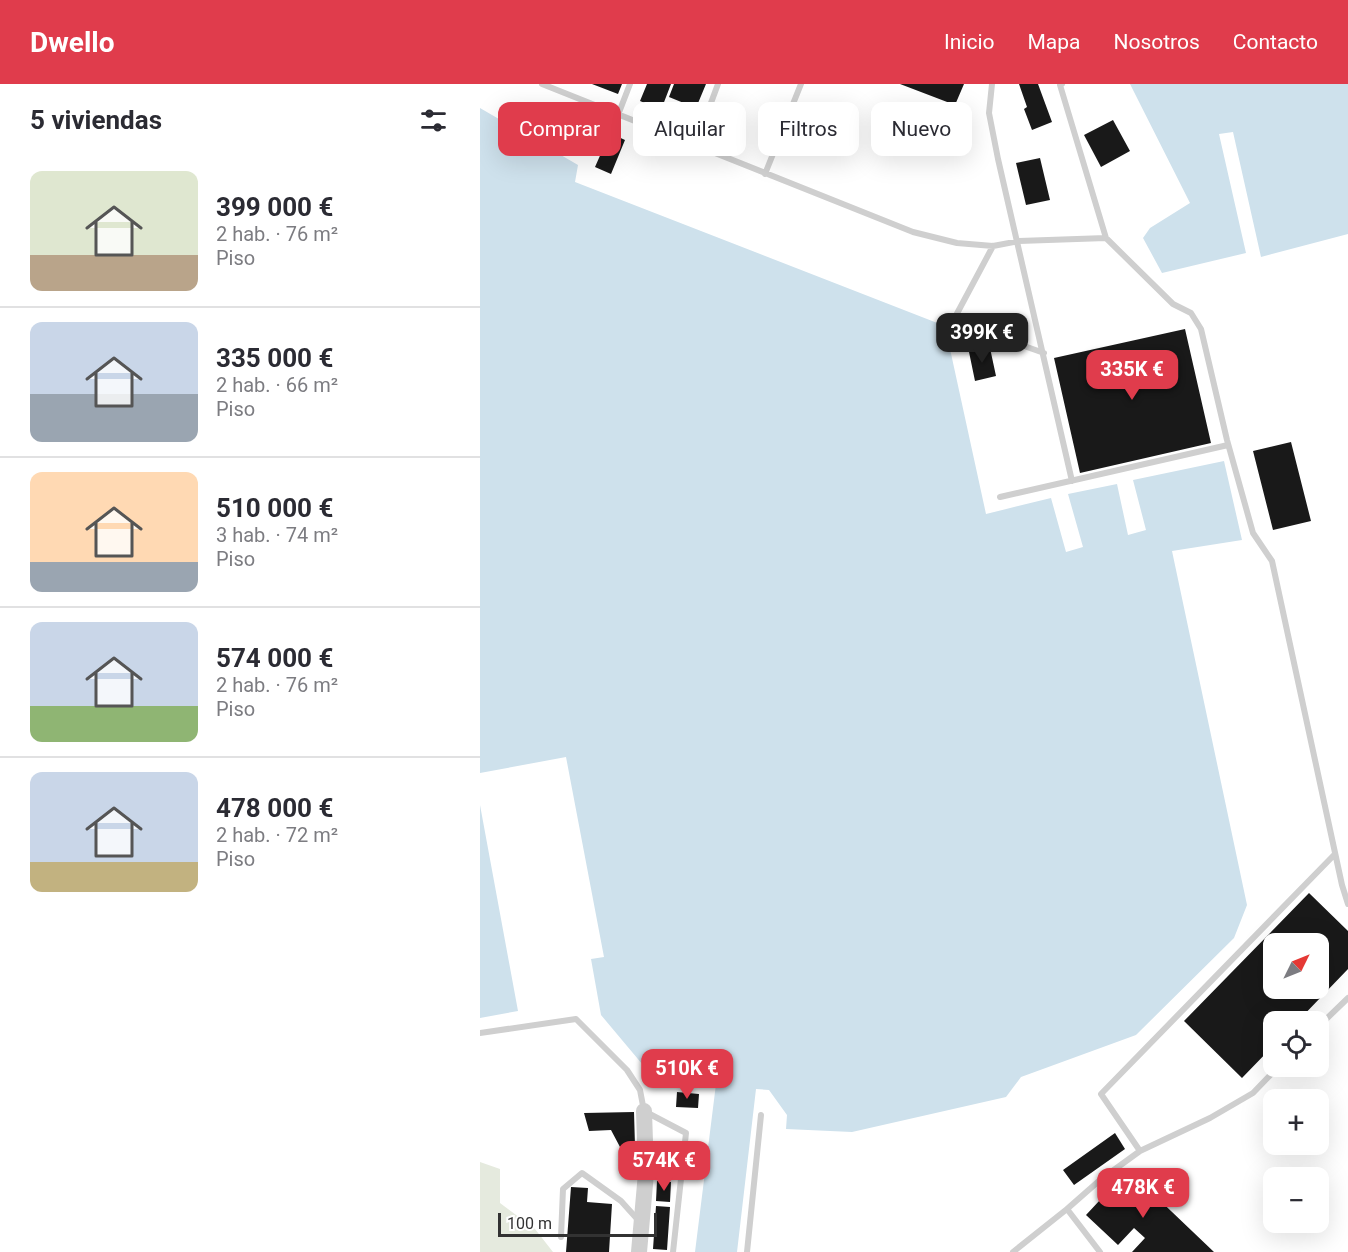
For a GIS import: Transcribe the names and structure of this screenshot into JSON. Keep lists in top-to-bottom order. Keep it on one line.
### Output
{"scale_bar":"100 m","north":"top right","page":{"header":"Dwello","nav":["Inicio","Mapa","Nosotros","Contacto"],"heading":"5 viviendas","chip":["Comprar","Alquilar","Filtros","Nuevo"],"list":[{"name":"399 000 €","note":"2 hab. · 76 m² · Piso"},{"name":"335 000 €","note":"2 hab. · 66 m² · Piso"},{"name":"510 000 €","note":"3 hab. · 74 m² · Piso"},{"name":"574 000 €","note":"2 hab. · 76 m² · Piso"},{"name":"478 000 €","note":"2 hab. · 72 m² · Piso"}],"price":["399K €","335K €","510K €","574K €","478K €"],"map_buttons":["+","−"],"scale":"100 m"}}
